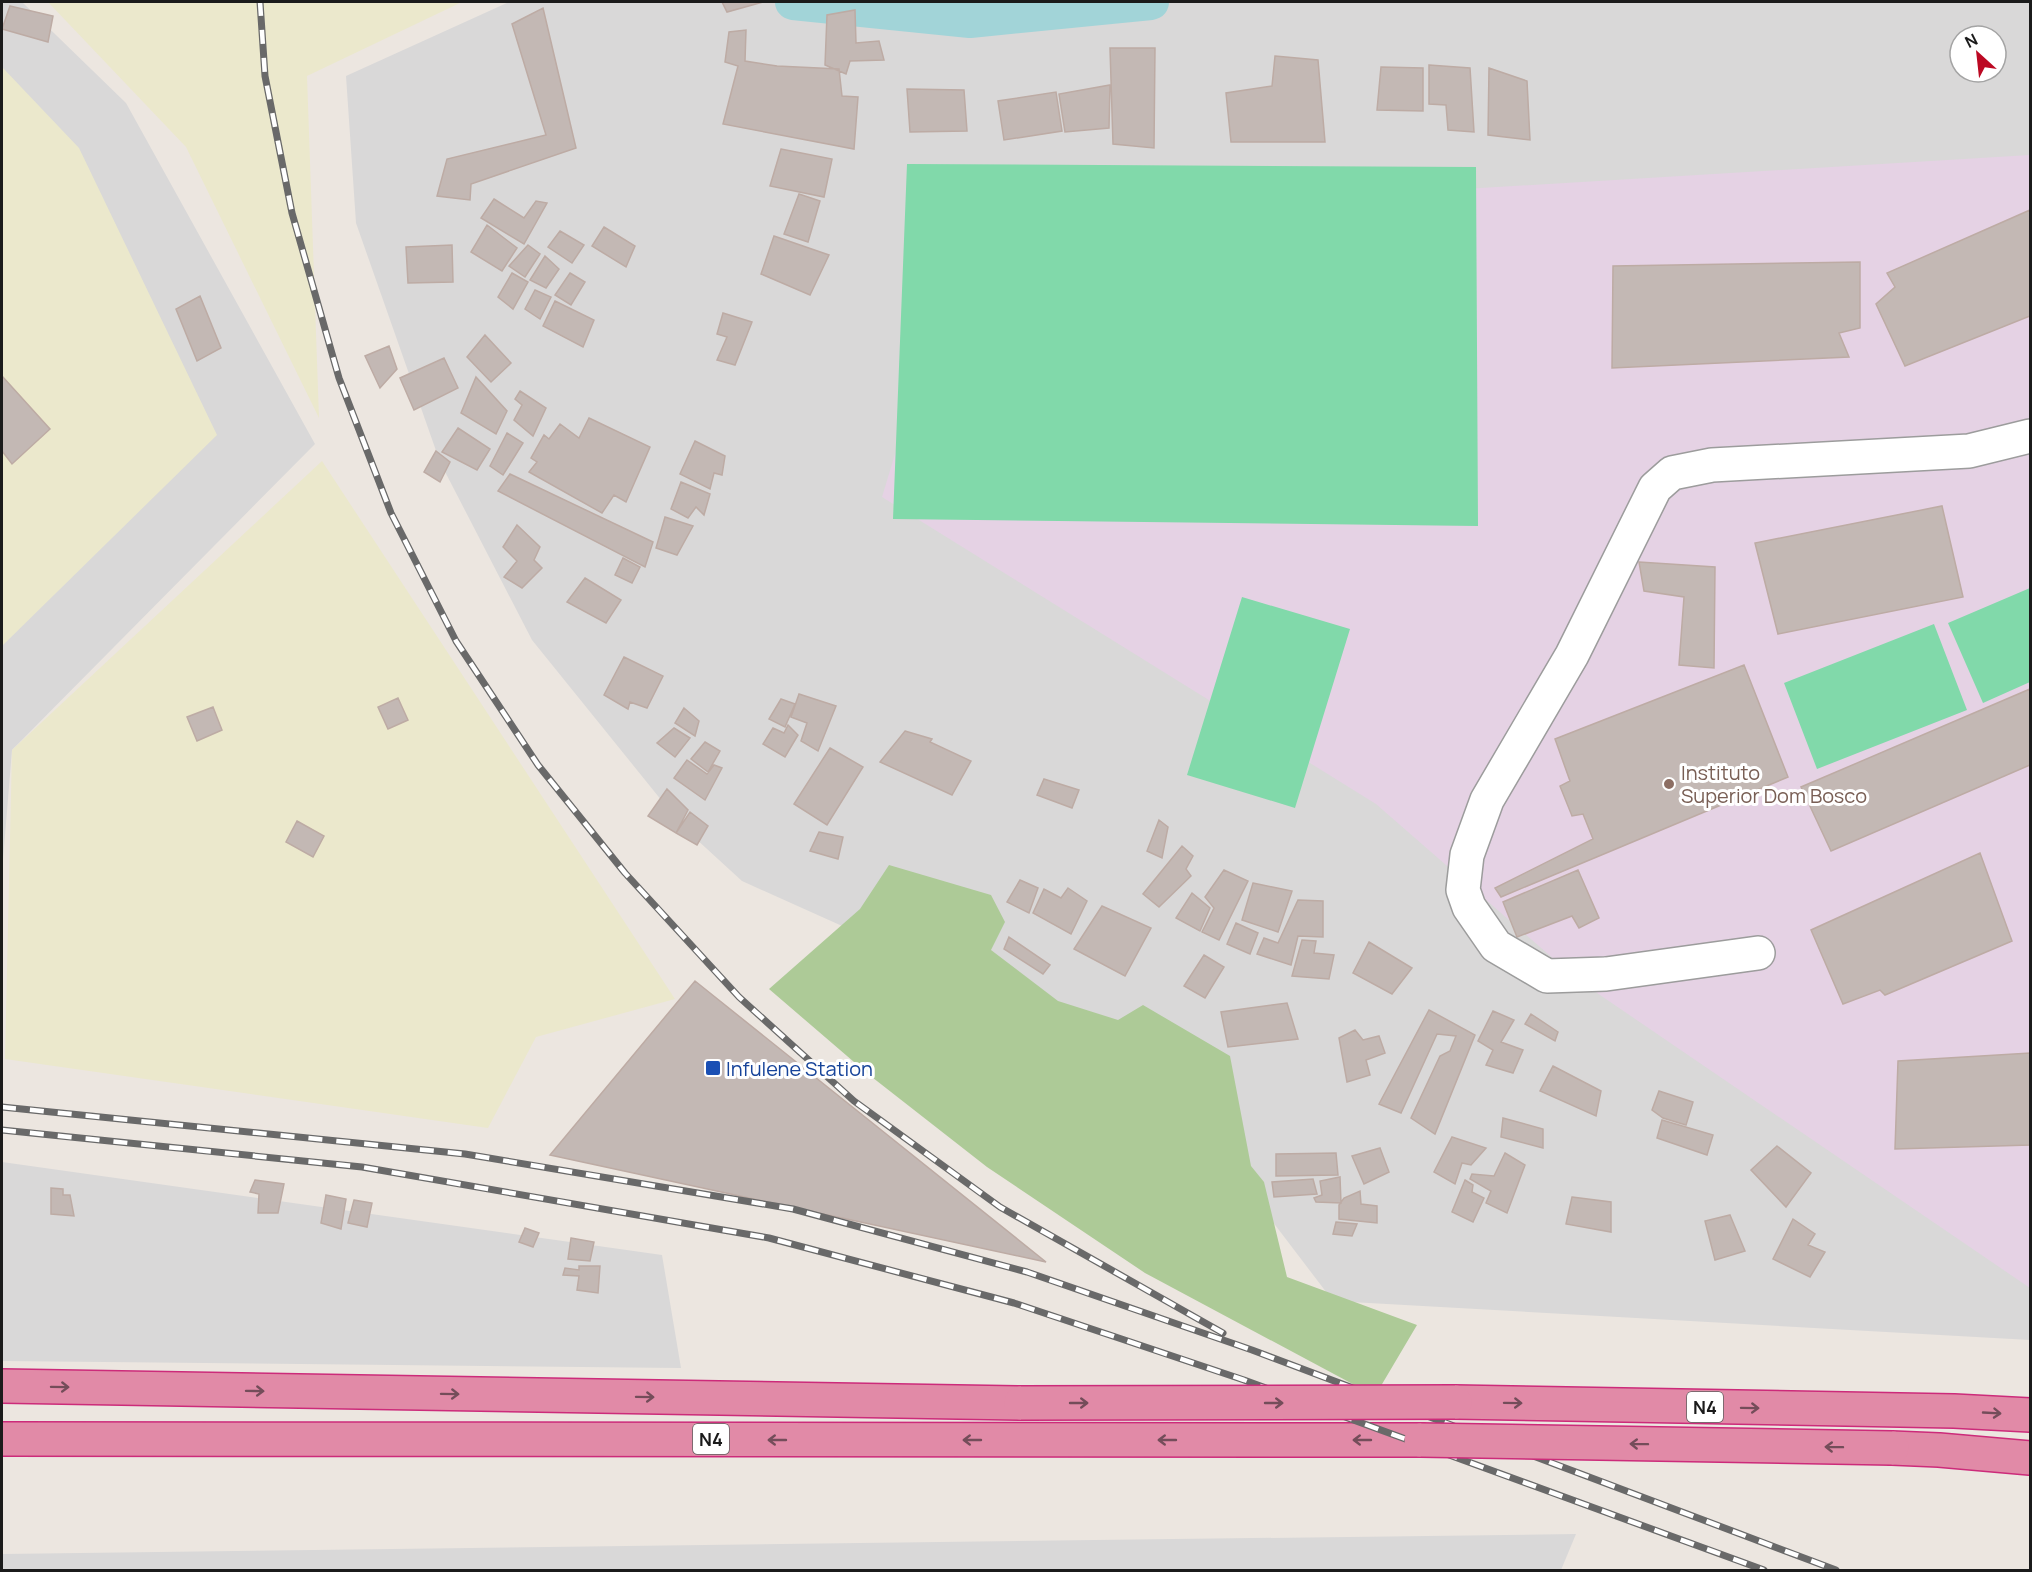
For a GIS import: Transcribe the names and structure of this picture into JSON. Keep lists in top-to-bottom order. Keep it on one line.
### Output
{"streets":{"highway":["N4"]},"places":{"other":["Instituto Superior Dom Bosco"],"transit":["Infulene Station"]},"north":"top left"}
